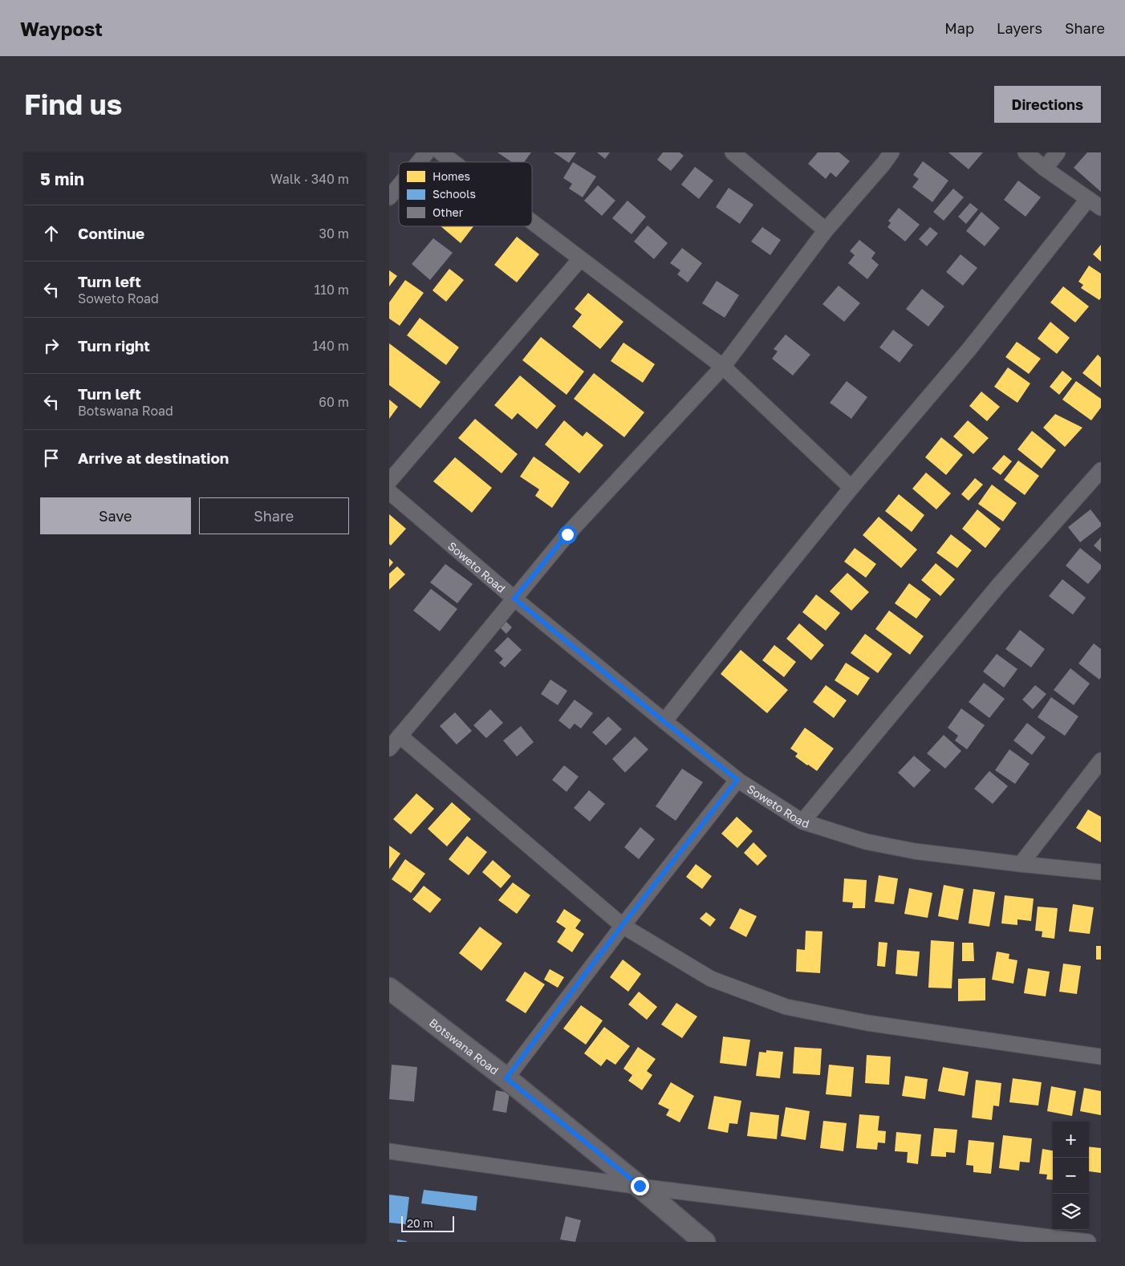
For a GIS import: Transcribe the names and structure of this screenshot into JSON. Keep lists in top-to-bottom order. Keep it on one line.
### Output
{"streets":{"street":["Soweto Road","Botswana Road"]},"legend":["Homes","Schools","Other"],"scale_bar":"20 m","page":{"header":"Waypost","nav":["Map","Layers","Share"],"buttons":["Directions",["Save","Share"]],"title":"Find us","heading":["5 min","Walk · 340 m"],"list":[["Continue","30 m"],["Turn left","Soweto Road","110 m"],["Turn right","140 m"],["Turn left","Botswana Road","60 m"],"Arrive at destination"],"map_buttons":["+","−"],"scale":"20 m"}}
